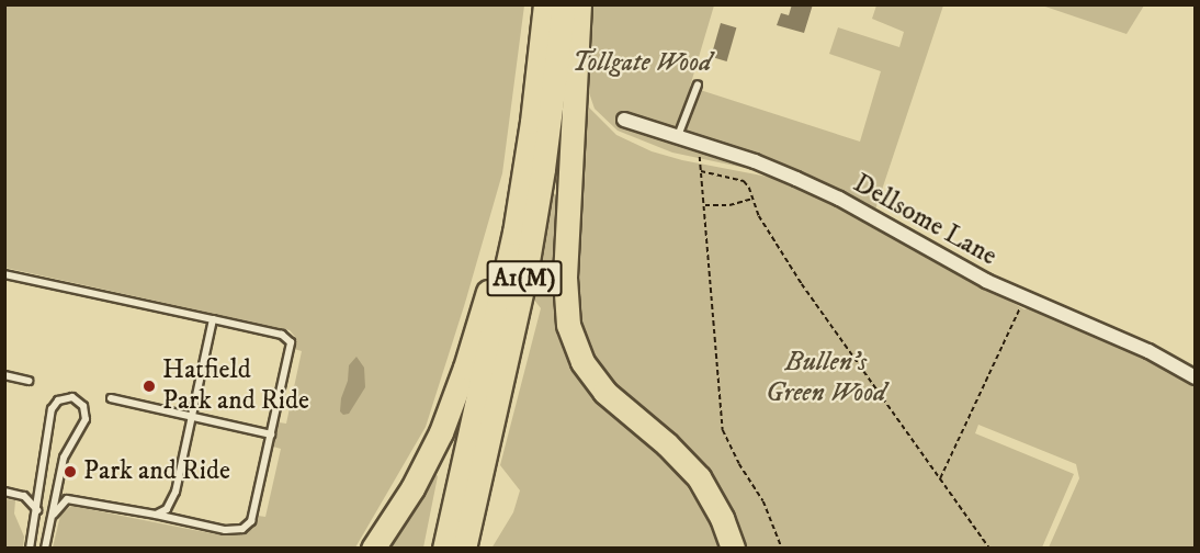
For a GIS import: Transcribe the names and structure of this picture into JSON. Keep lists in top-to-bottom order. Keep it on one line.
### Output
{"streets":{"highway":["A1(M)"],"street":["Dellsome Lane"]},"parks":["Tollgate Wood","Bullen's Green Wood"],"places":["Hatfield Park and Ride","Park and Ride"]}
